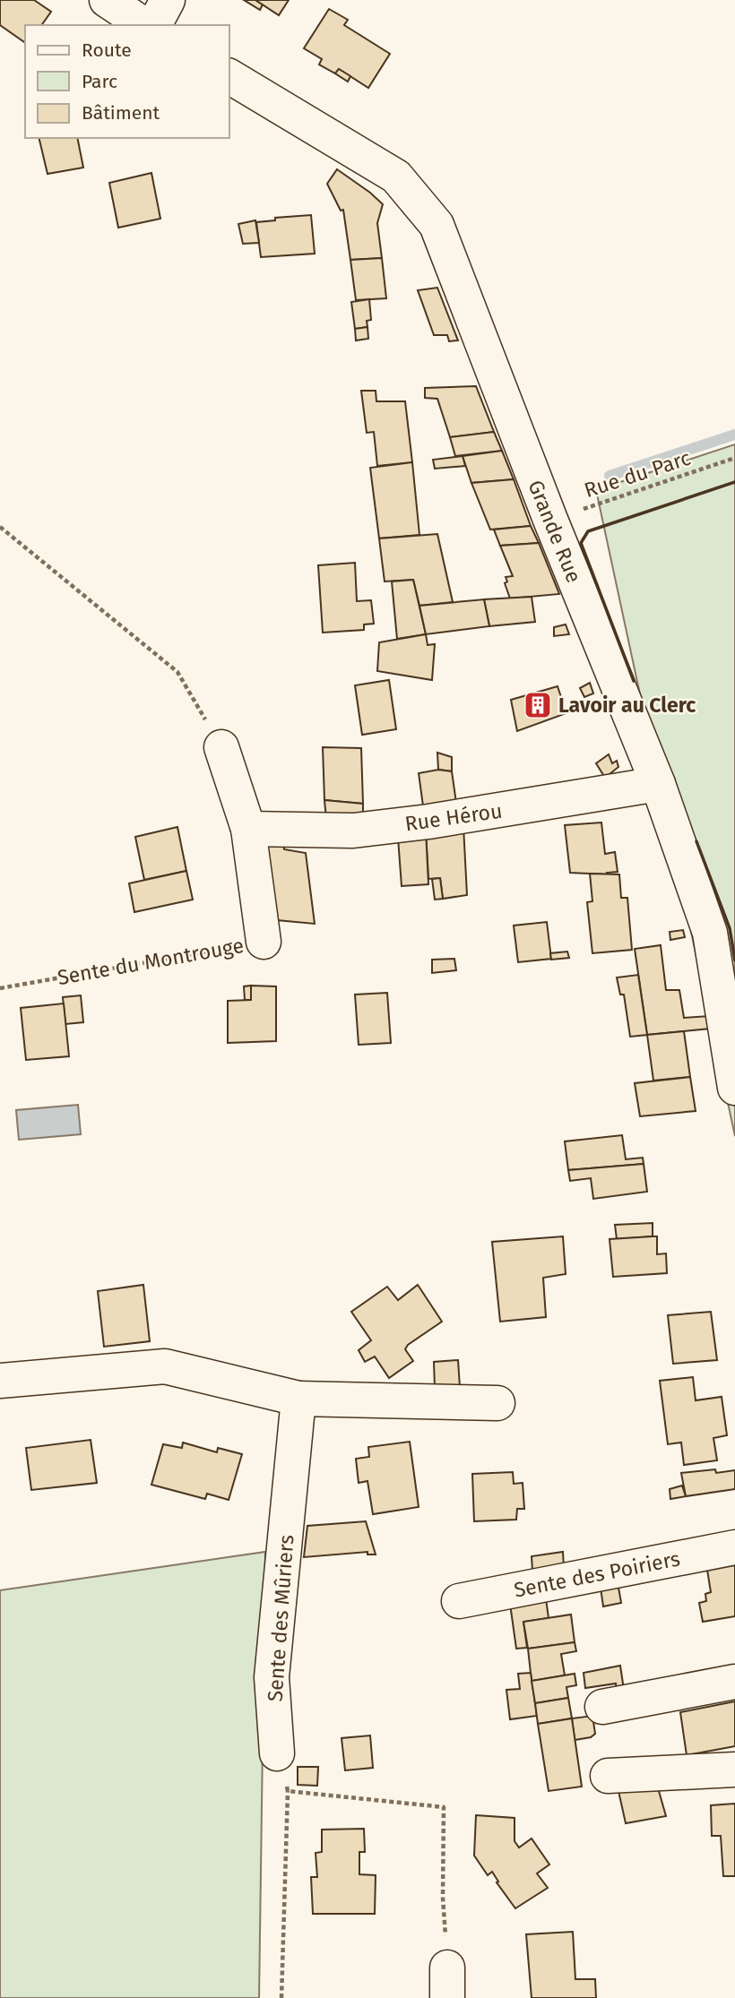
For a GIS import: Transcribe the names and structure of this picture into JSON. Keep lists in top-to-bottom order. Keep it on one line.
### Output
{"streets":{"street":["Grande Rue","Rue Hérou","Sente du Montrouge","Sente des Poiriers","Sente des Mûriers"],"path":["Rue du Parc"]},"crossings":[["Rue du Parc","Grande Rue"],["Grande Rue","Rue Hérou"],["Rue Hérou","Sente du Montrouge"]],"places":{"building":["Lavoir au Clerc"]},"legend":["Route","Parc","Bâtiment"]}
